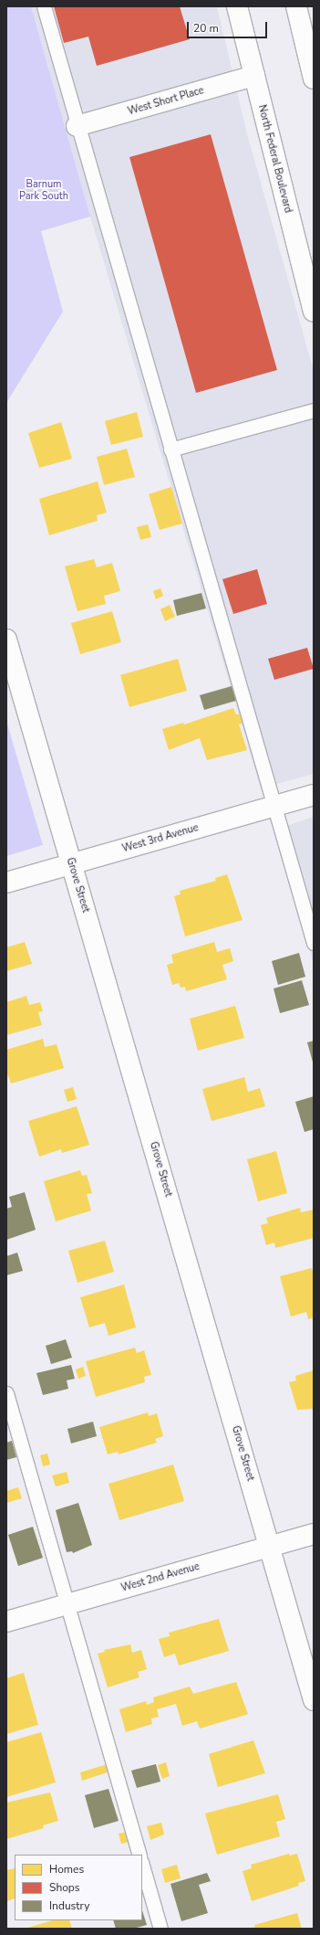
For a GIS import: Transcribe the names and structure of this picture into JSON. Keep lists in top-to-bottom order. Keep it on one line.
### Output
{"streets":{"street":["West Short Place","North Federal Boulevard","West 3rd Avenue","Grove Street","West 2nd Avenue"]},"crossings":[["West Short Place","North Federal Boulevard"],["West 3rd Avenue","Grove Street"],["Grove Street","West 2nd Avenue"]],"parks":["Barnum Park South"],"legend":["Homes","Shops","Industry"],"scale_bar":"20 m"}
